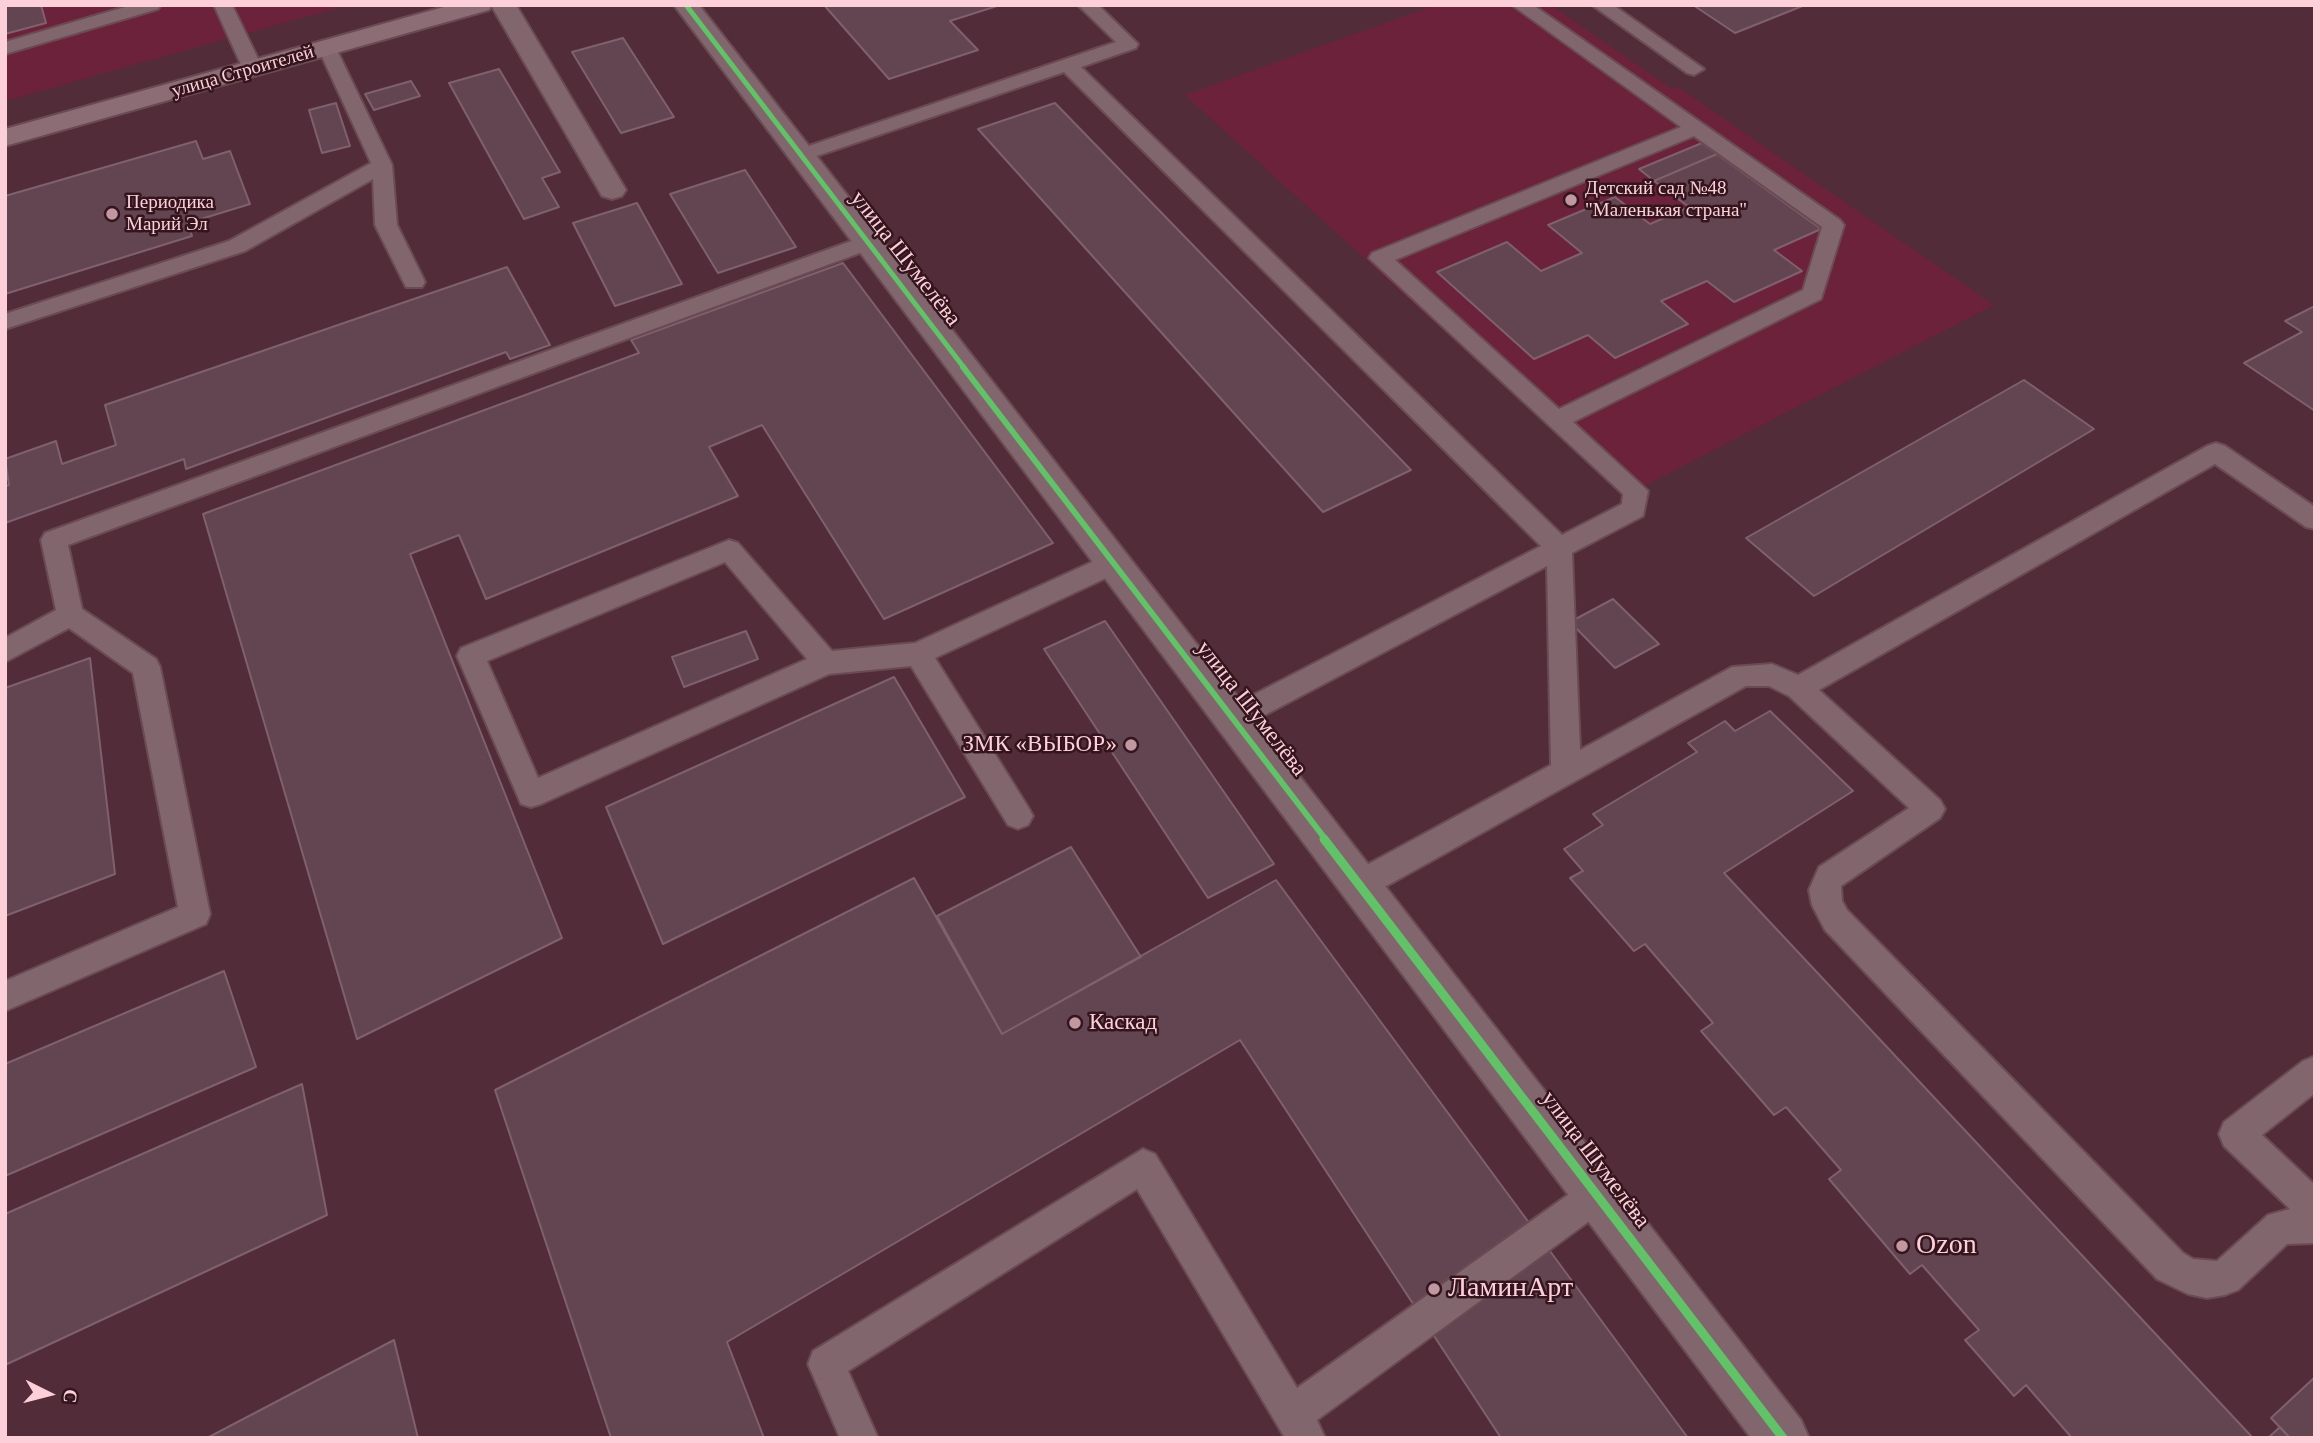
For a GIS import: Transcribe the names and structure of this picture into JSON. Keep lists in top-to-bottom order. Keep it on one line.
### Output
{"streets":{"main road":["улица Строителей"],"street":["улица Шумелёва"]},"places":["Детский сад №48 \"Маленькая страна\"","Периодика Марий Эл","ЗМК «ВЫБОР»","Каскад","Ozon","ЛаминАрт"],"north":"right"}
